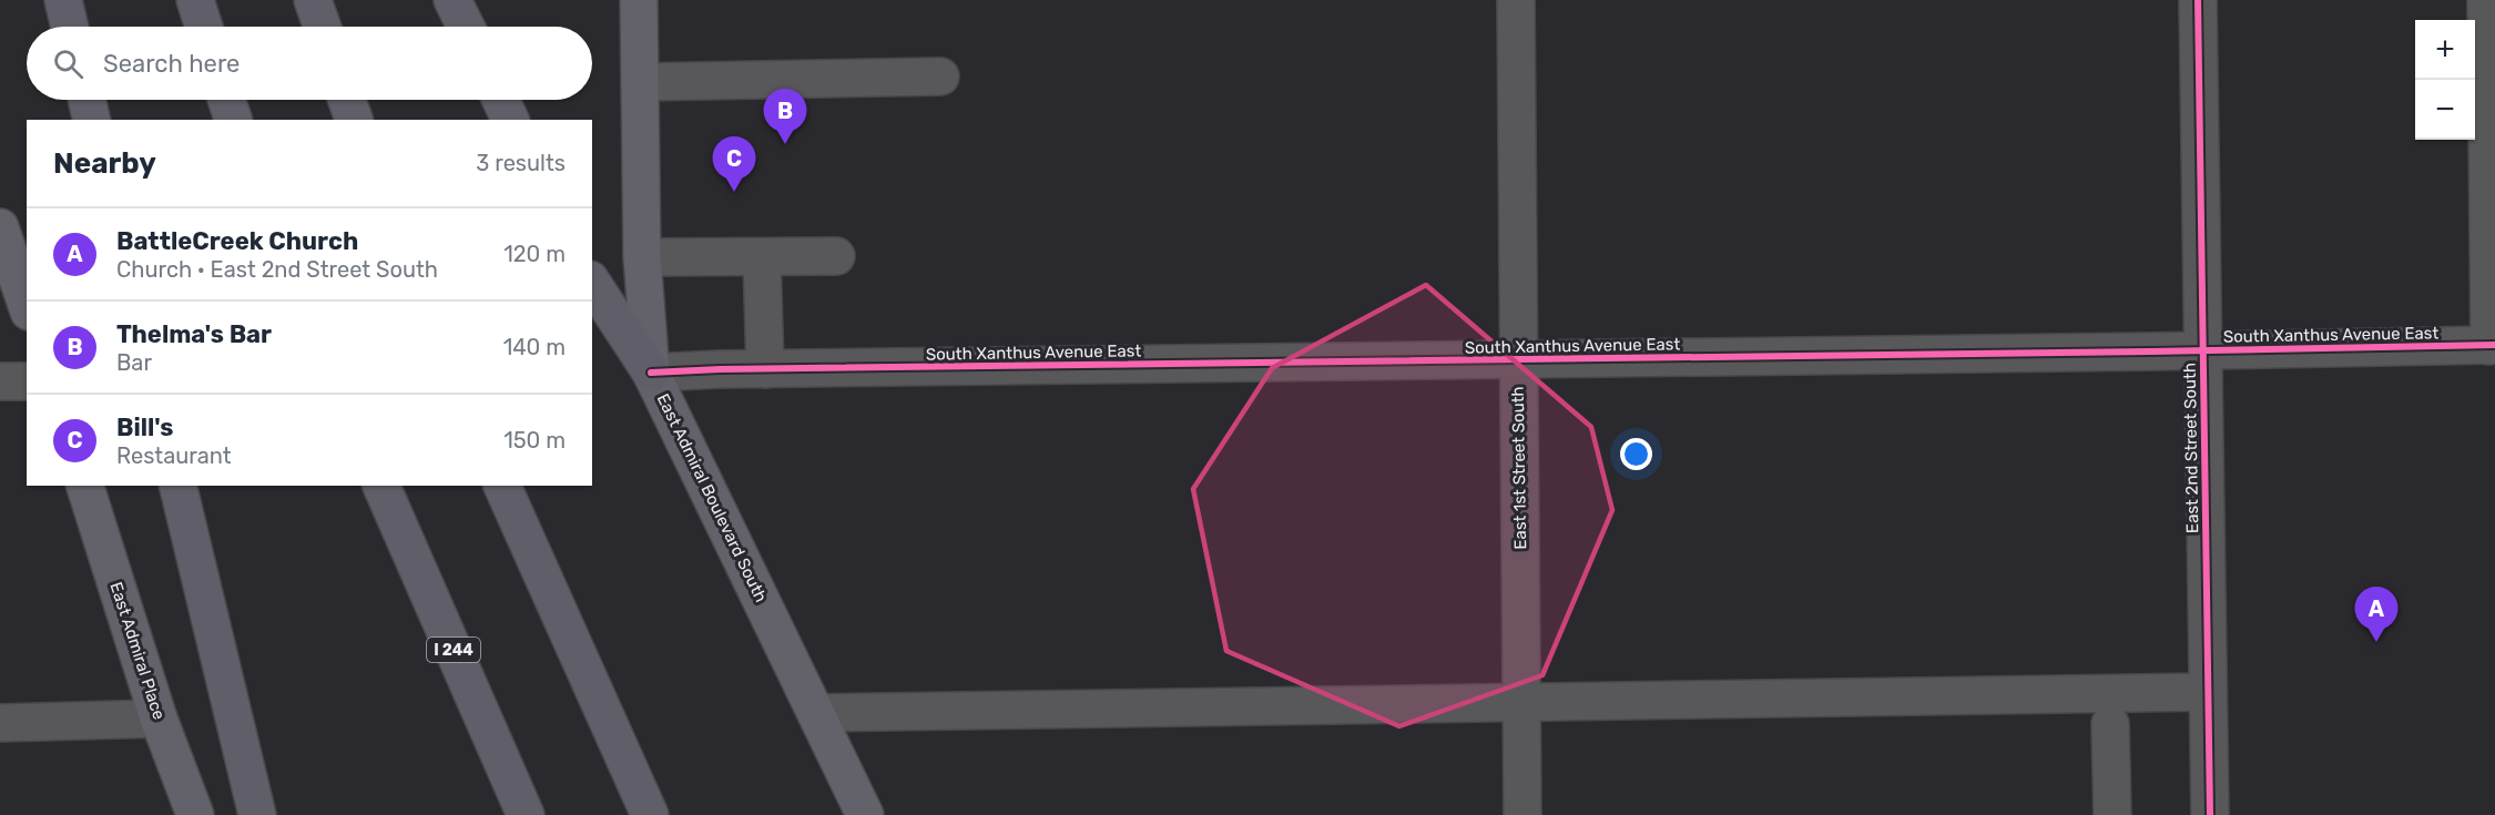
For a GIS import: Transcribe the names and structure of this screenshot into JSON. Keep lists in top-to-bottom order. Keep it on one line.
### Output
{"streets":{"highway":["I 244"],"main road":["East Admiral Boulevard South","East Admiral Place"],"street":["South Xanthus Avenue East","East 2nd Street South","East 1st Street South"]},"crossings":[["South Xanthus Avenue East","East 2nd Street South"],["South Xanthus Avenue East","East 1st Street South"],["South Xanthus Avenue East","East Admiral Boulevard South"]],"page":{"map_buttons":["+","−"],"search":"Search here","pins":["B","C","A"],"heading":["Nearby","3 results"],"list":[{"mark":"A","name":"BattleCreek Church","note":"Church · East 2nd Street South","value":"120 m"},{"mark":"B","name":"Thelma's Bar","note":"Bar","value":"140 m"},{"mark":"C","name":"Bill's","note":"Restaurant","value":"150 m"}]}}
